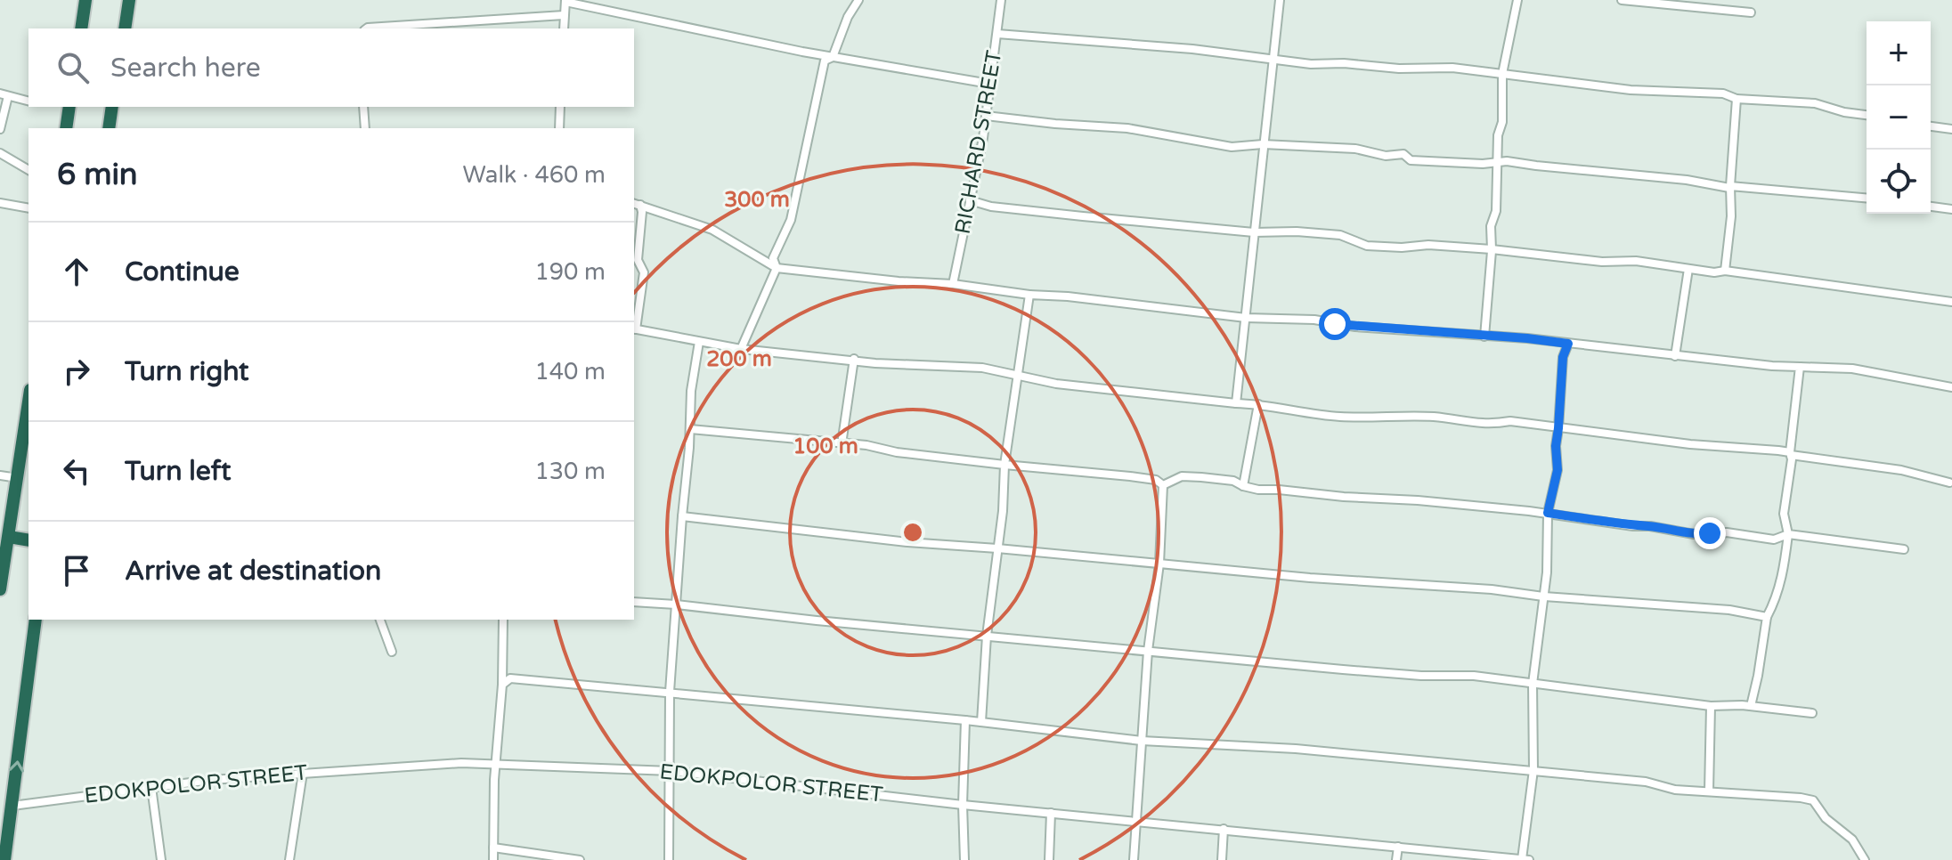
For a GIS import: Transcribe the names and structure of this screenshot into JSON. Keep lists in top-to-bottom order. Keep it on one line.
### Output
{"streets":{"street":["RICHARD STREET","EDOKPOLOR STREET"]},"page":{"map_buttons":["+","−"],"search":"Search here","heading":["6 min","Walk · 460 m"],"list":[["Continue","190 m"],["Turn right","140 m"],["Turn left","130 m"],"Arrive at destination"]},"rings":["300 m","200 m","100 m"]}
